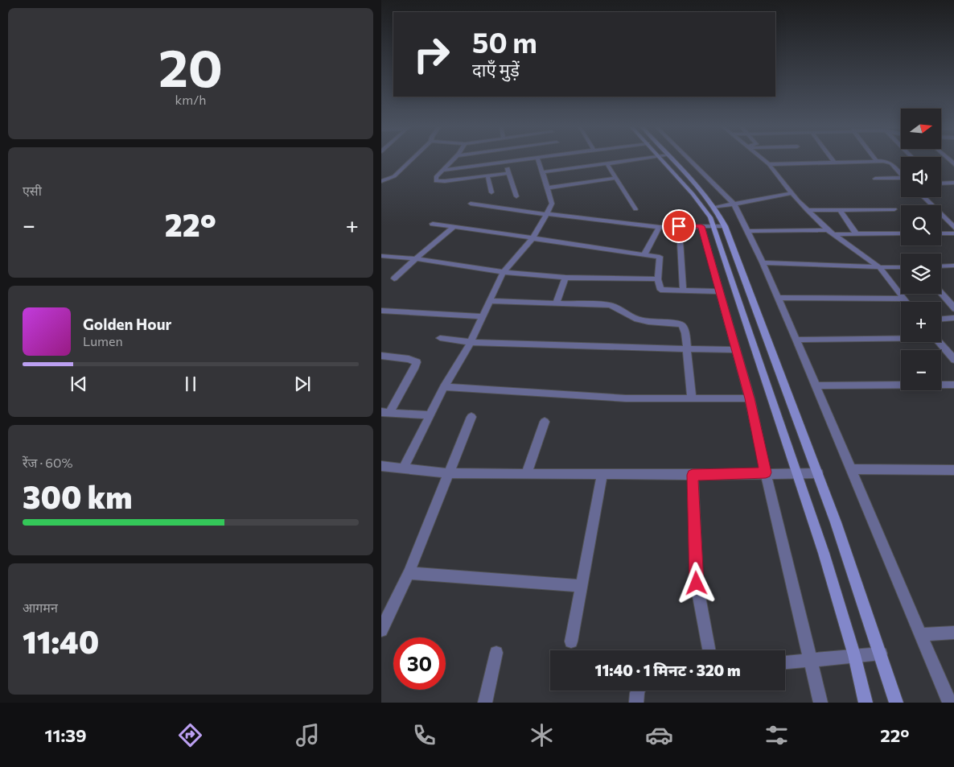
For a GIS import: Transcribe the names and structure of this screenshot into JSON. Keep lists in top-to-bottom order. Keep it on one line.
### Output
{"north":"right","page":{"tile":[["20","km/h"],"एसी",["रेंज · 60%","300 km"],["आगमन","11:40"]],"turn":["50 m","दाएँ मुड़ें"],"map_buttons":["+","−"],"heat":["−","22°","+"],"song":["Golden Hour","Lumen"],"limit":"30","trip":"11:40 · 1 मिनट · 320 m","tabs":["11:39","22°"]}}
